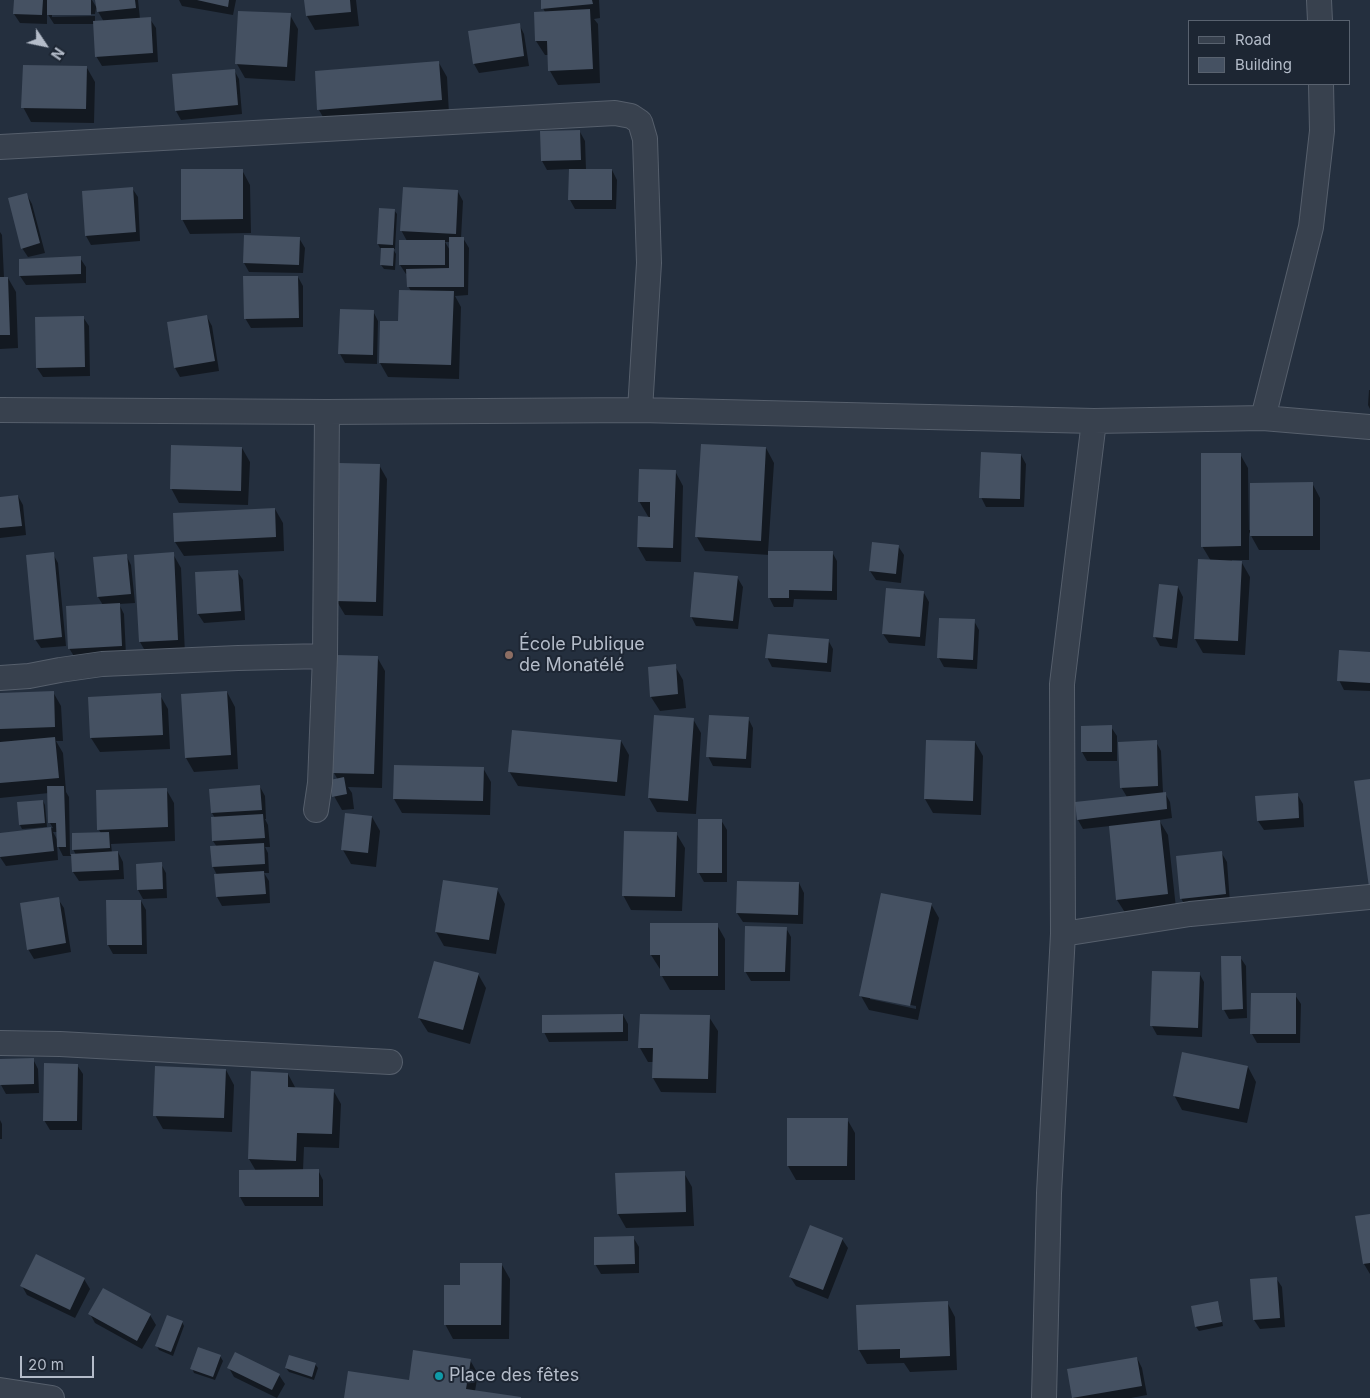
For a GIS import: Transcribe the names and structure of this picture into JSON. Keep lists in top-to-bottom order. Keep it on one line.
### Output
{"places":["École Publique de Monatélé","Place des fêtes"],"legend":["Road","Building"],"scale_bar":"20 m","north":"bottom right"}
